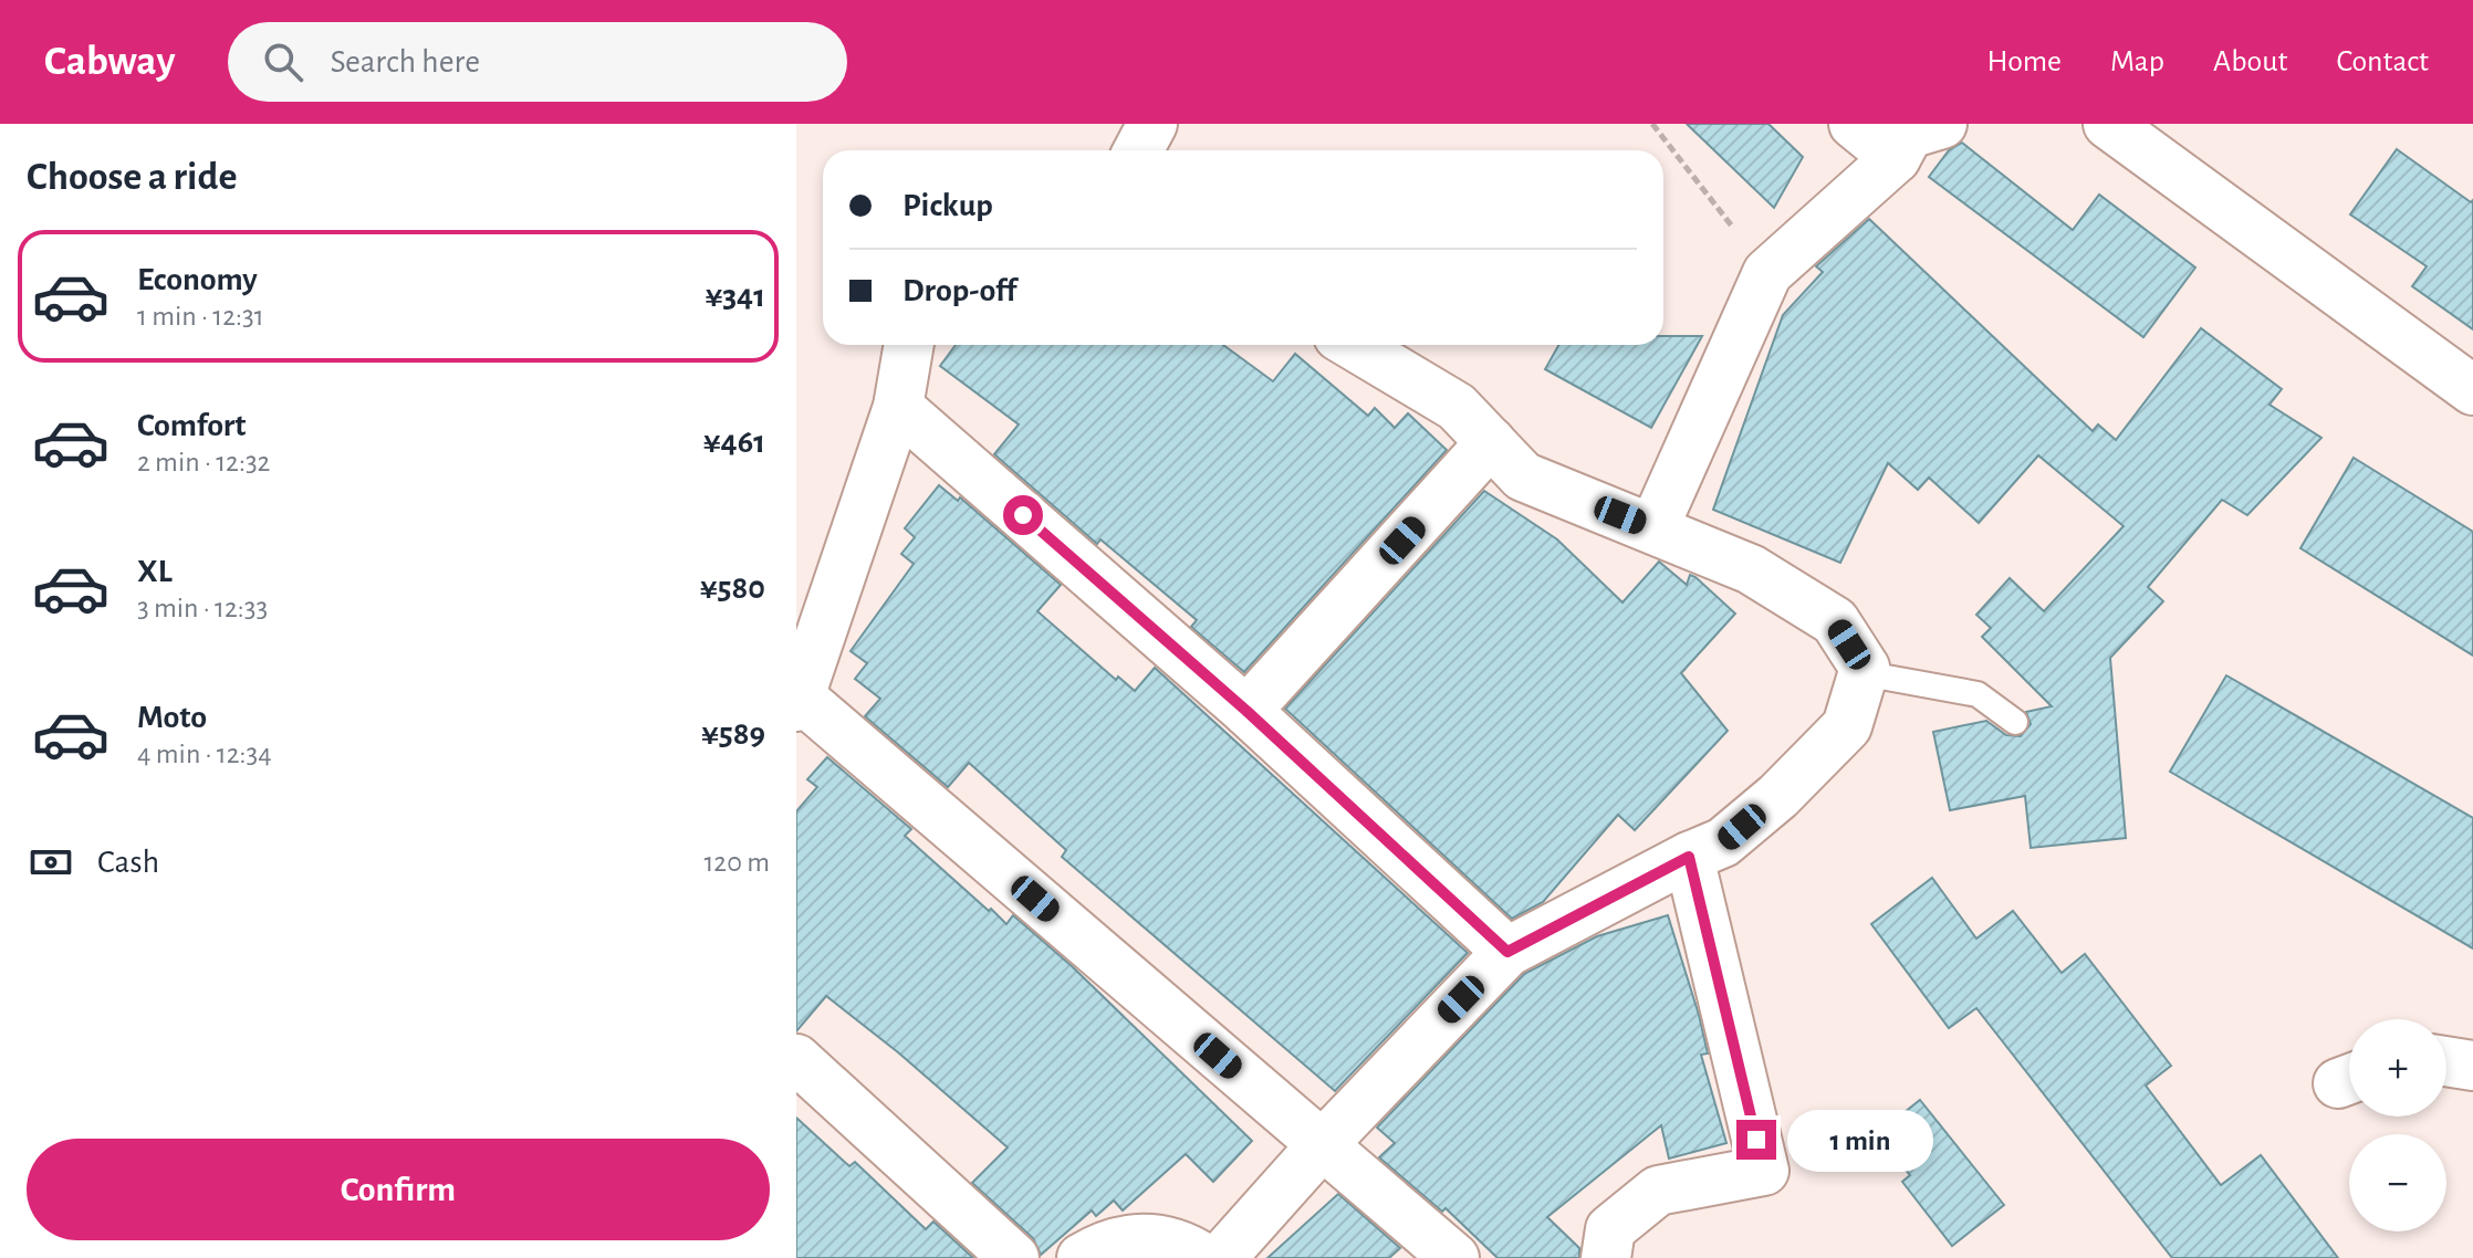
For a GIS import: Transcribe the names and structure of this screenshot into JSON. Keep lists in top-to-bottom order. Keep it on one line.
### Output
{"page":{"header":"Cabway","search":"Search here","nav":["Home","Map","About","Contact"],"heading":"Choose a ride","banner":["Pickup","Drop-off"],"list":[{"name":"Economy","note":"1 min · 12:31","value":"¥341"},{"name":"Comfort","note":"2 min · 12:32","value":"¥461"},{"name":"XL","note":"3 min · 12:33","value":"¥580"},{"name":"Moto","note":"4 min · 12:34","value":"¥589"}],"pay":["Cash","120 m"],"map_buttons":["+","−"],"bubble":"1 min","buttons":"Confirm"}}
